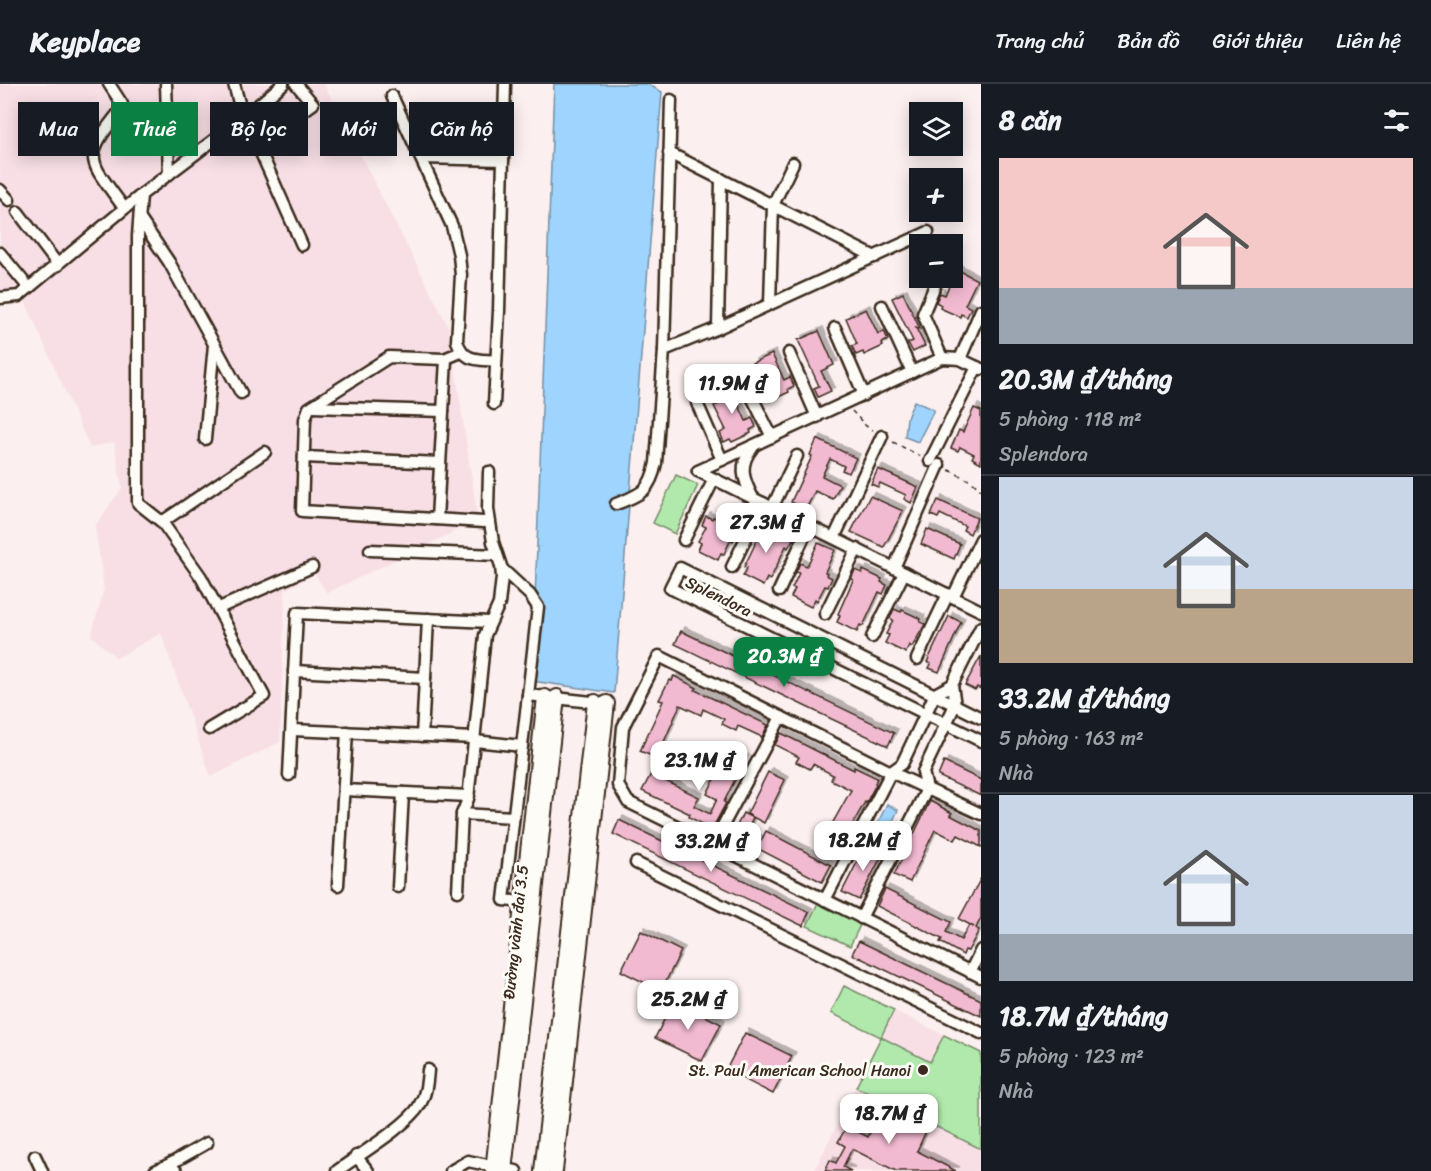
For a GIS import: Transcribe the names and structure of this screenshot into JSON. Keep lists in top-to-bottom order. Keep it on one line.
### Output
{"streets":{"main road":["Đường vành đai 3.5"],"street":["Splendora"]},"places":["St. Paul American School Hanoi"],"page":{"header":"Keyplace","nav":["Trang chủ","Bản đồ","Giới thiệu","Liên hệ"],"heading":"8 căn","map_buttons":["+","−"],"chip":["Mua","Thuê","Bộ lọc","Mới","Căn hộ"],"list":[{"name":"20.3M ₫/tháng","note":"5 phòng · 118 m² · Splendora"},{"name":"33.2M ₫/tháng","note":"5 phòng · 163 m² · Nhà"},{"name":"18.7M ₫/tháng","note":"5 phòng · 123 m² · Nhà"}],"price":["11.9M ₫","27.3M ₫","20.3M ₫","23.1M ₫","18.2M ₫","33.2M ₫","25.2M ₫","18.7M ₫"]}}
